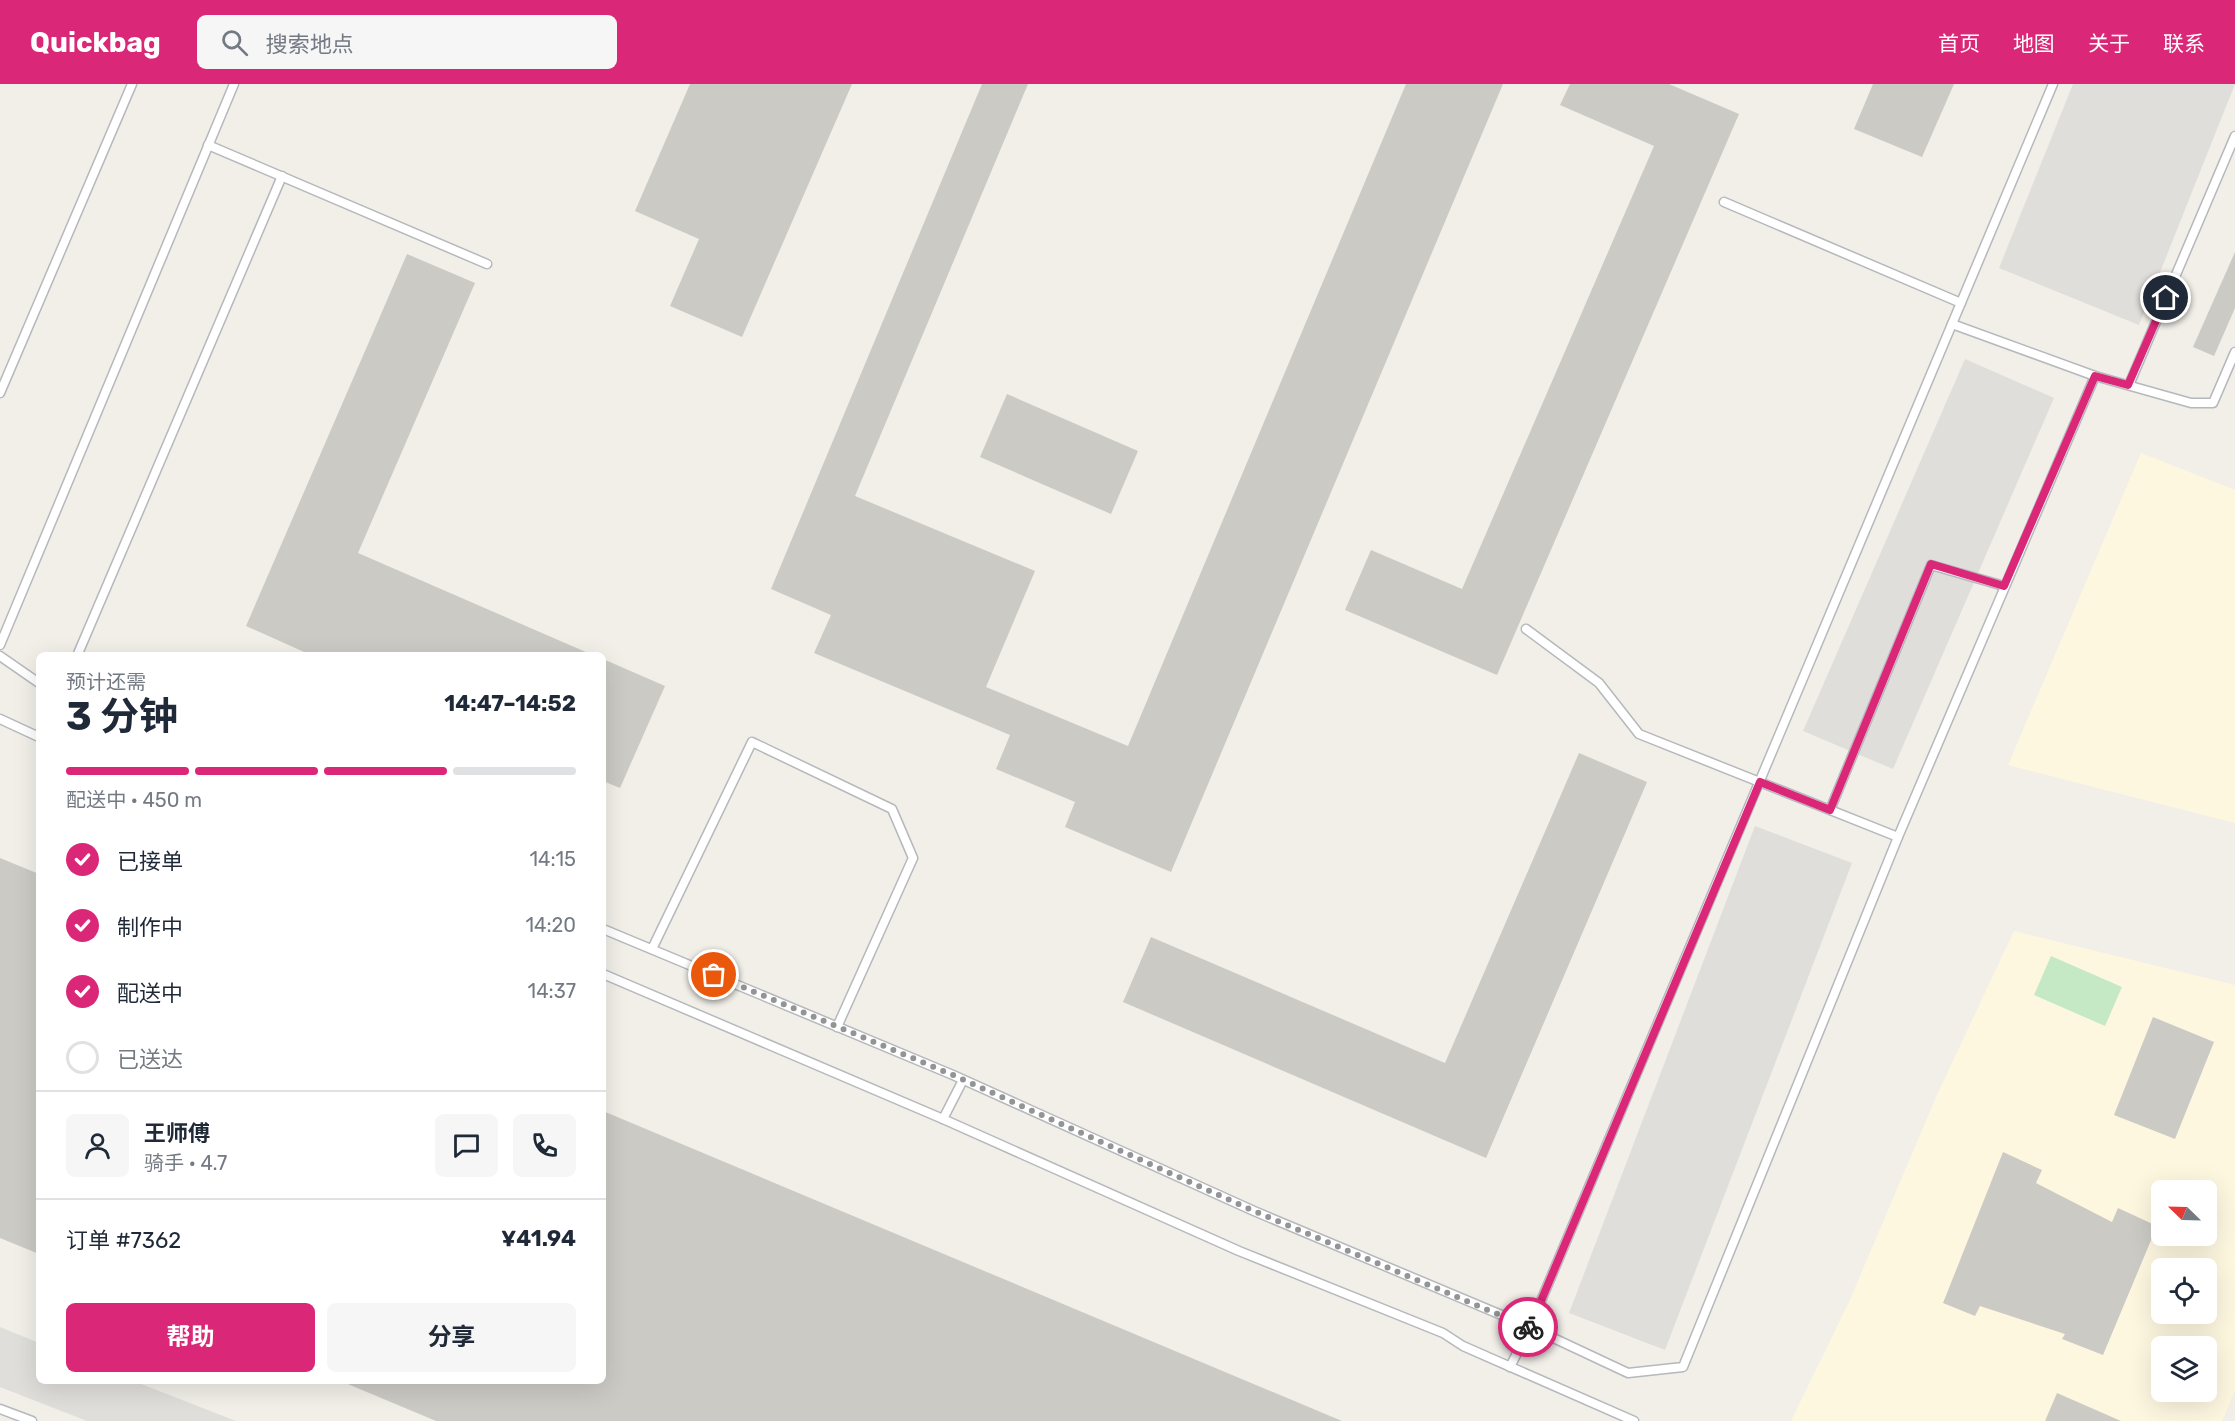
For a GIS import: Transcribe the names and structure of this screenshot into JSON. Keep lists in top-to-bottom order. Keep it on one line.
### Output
{"north":"top left","page":{"header":"Quickbag","search":"搜索地点","nav":["首页","地图","关于","联系"],"heading":["3 分钟","预计还需","14:47–14:52"],"panel":["王师傅","骑手 · 4.7","订单 #7362","¥41.94"],"bar":"配送中 · 450 m","list":[["已接单","14:15"],["制作中","14:20"],["配送中","14:37"],"已送达"],"buttons":["帮助","分享"]}}
